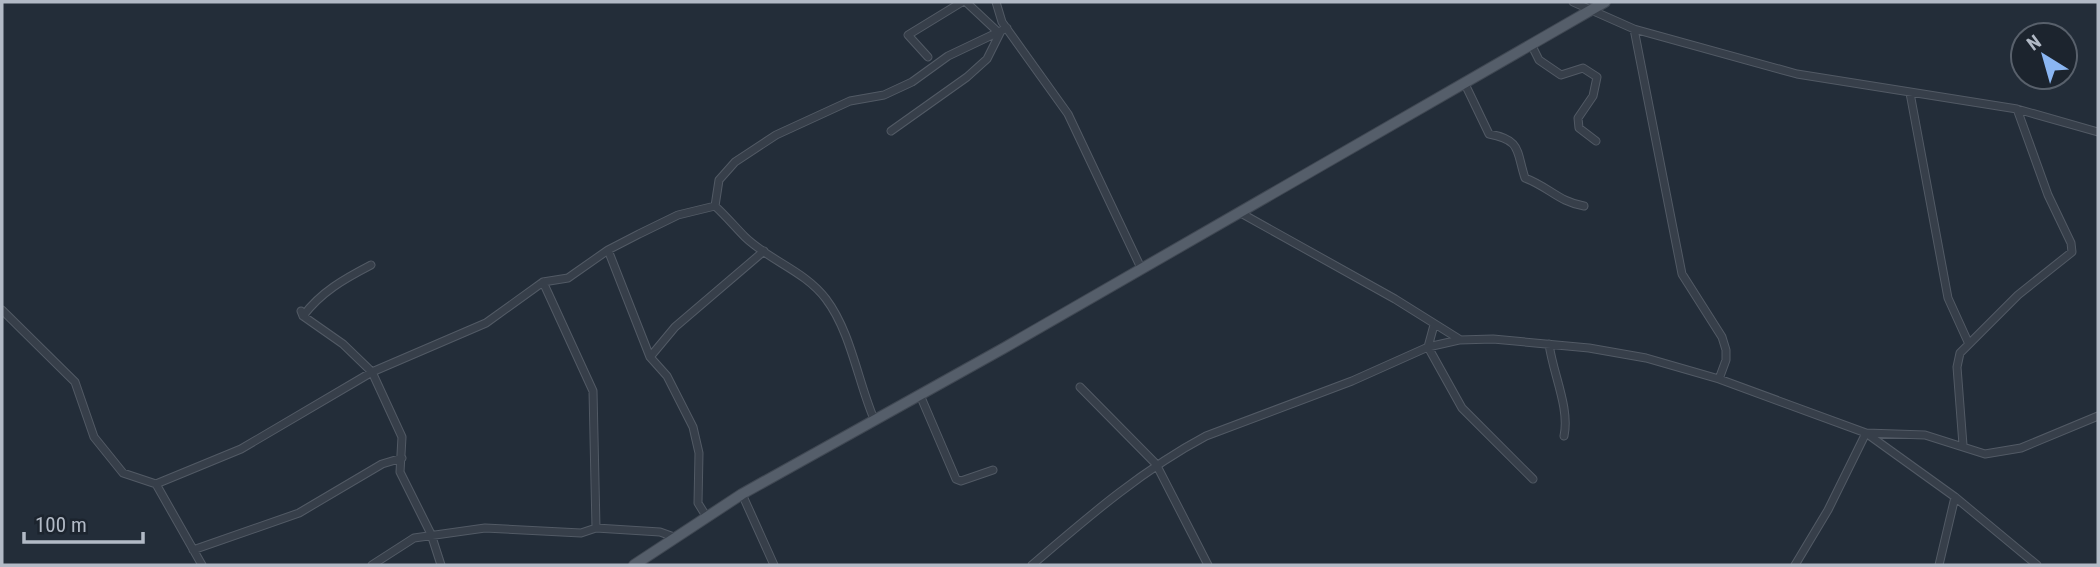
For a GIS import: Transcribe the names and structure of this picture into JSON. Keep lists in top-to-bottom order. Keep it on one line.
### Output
{"scale_bar":"100 m","north":"top left"}
